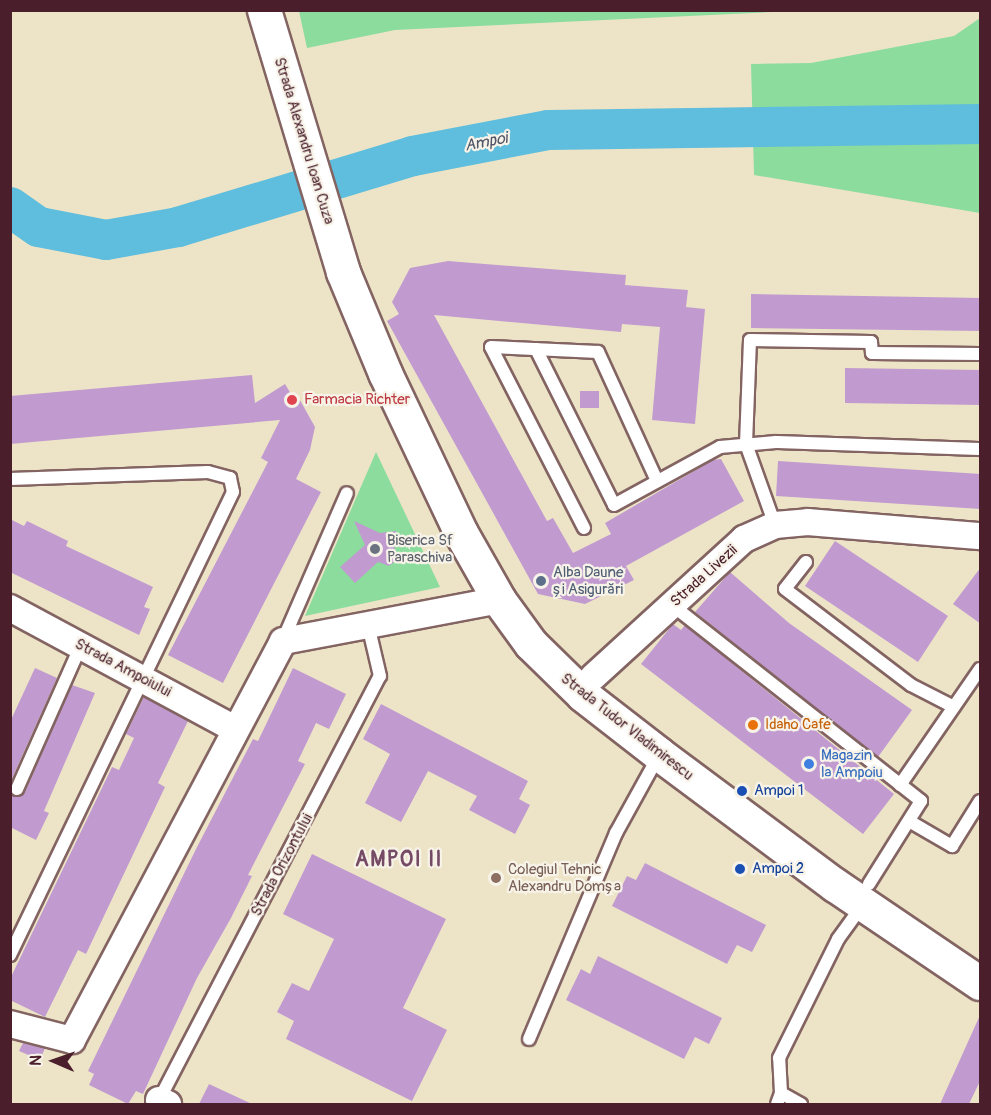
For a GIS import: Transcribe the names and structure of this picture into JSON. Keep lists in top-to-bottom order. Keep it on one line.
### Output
{"streets":{"main road":["Strada Alexandru Ioan Cuza","Strada Tudor Vladimirescu"],"street":["Strada Livezii","Strada Ampoiului"],"lane":["Strada Orizontului"]},"crossings":[["Strada Alexandru Ioan Cuza","Strada Tudor Vladimirescu"],["Strada Livezii","Strada Tudor Vladimirescu"]],"districts":["AMPOI II"],"water":["Ampoi"],"places":["Farmacia Richter","Biserica Sf Paraschiva","Alba Daune și Asigurări","Idaho Cafe","Magazin la Ampoiu","Ampoi 1","Ampoi 2","Colegiul Tehnic Alexandru Domșa"],"north":"left"}
